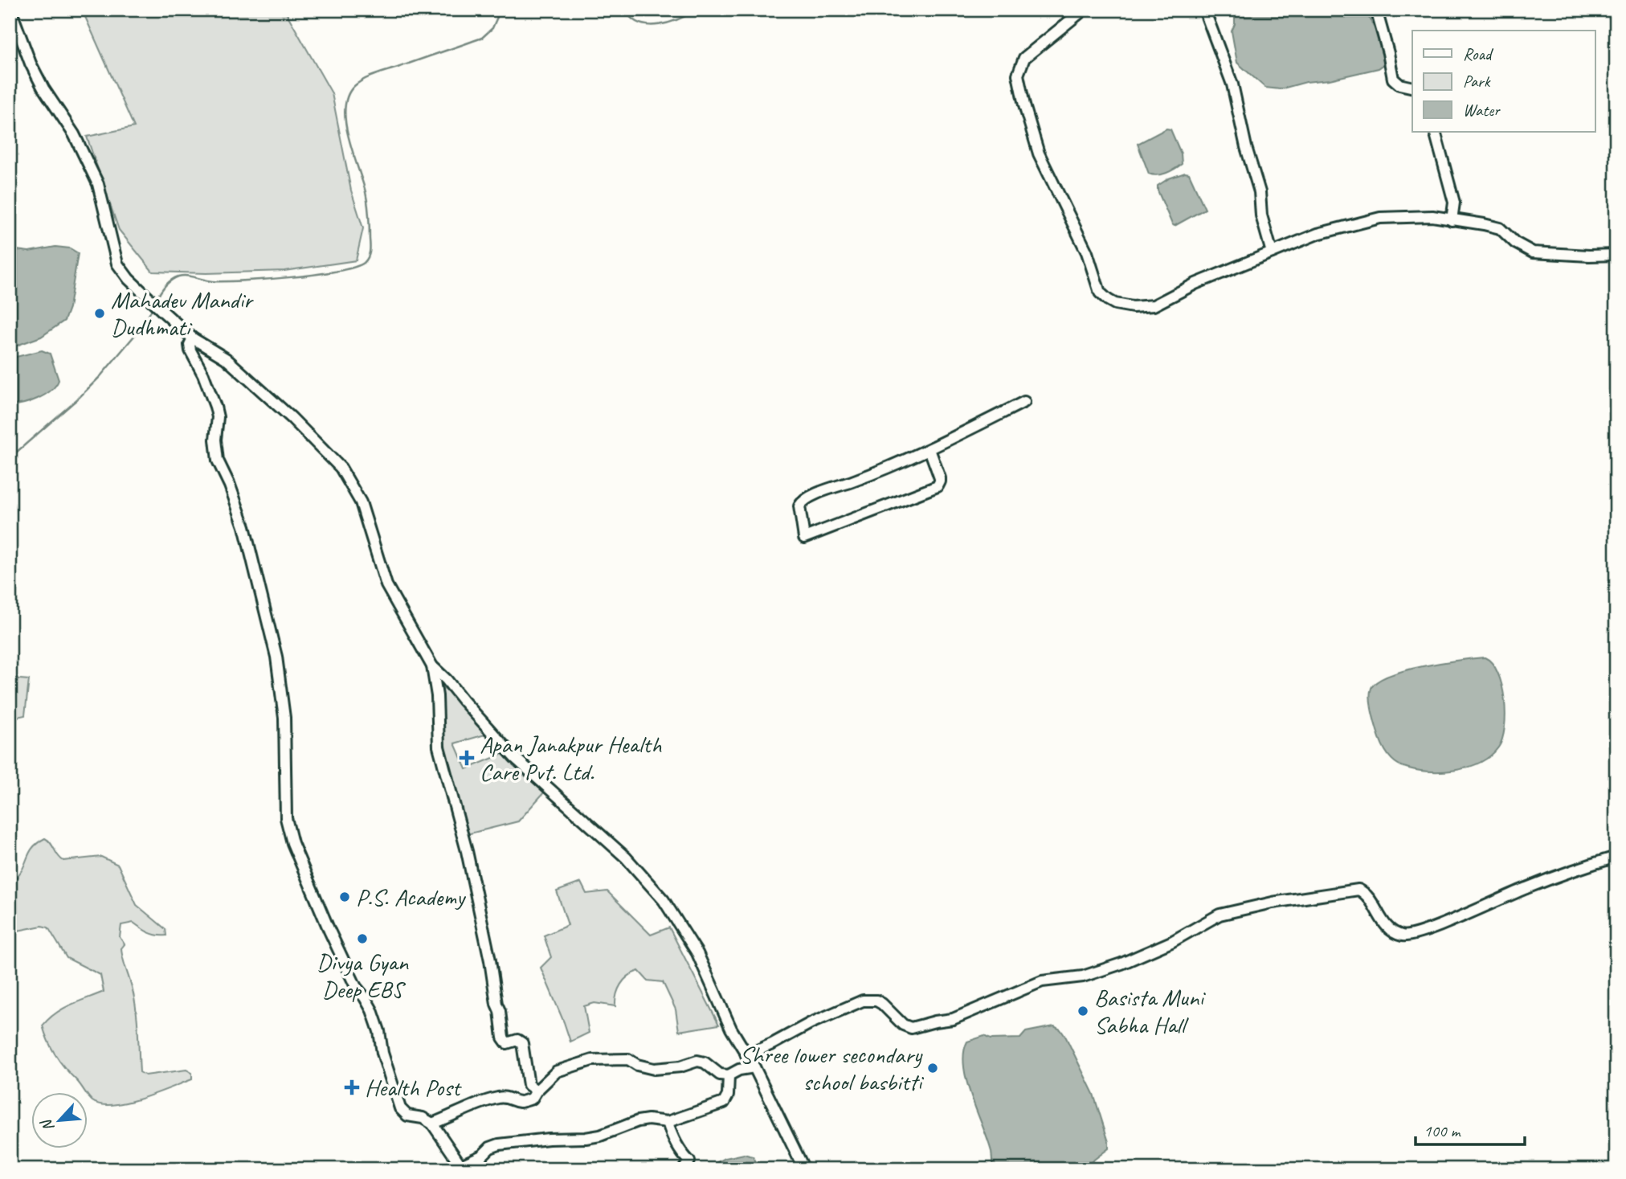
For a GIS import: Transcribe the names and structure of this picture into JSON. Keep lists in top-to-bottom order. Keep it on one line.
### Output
{"places":{"other":["Mahadev Mandir Dudhmati","P.S. Academy","Divya Gyan Deep EBS","Basista Muni Sabha Hall","Shree lower secondary school basbitti"],"health":["Apan Janakpur Health Care Pvt. Ltd.","Health Post"]},"legend":["Road","Park","Water"],"scale_bar":"100 m","north":"bottom left"}
